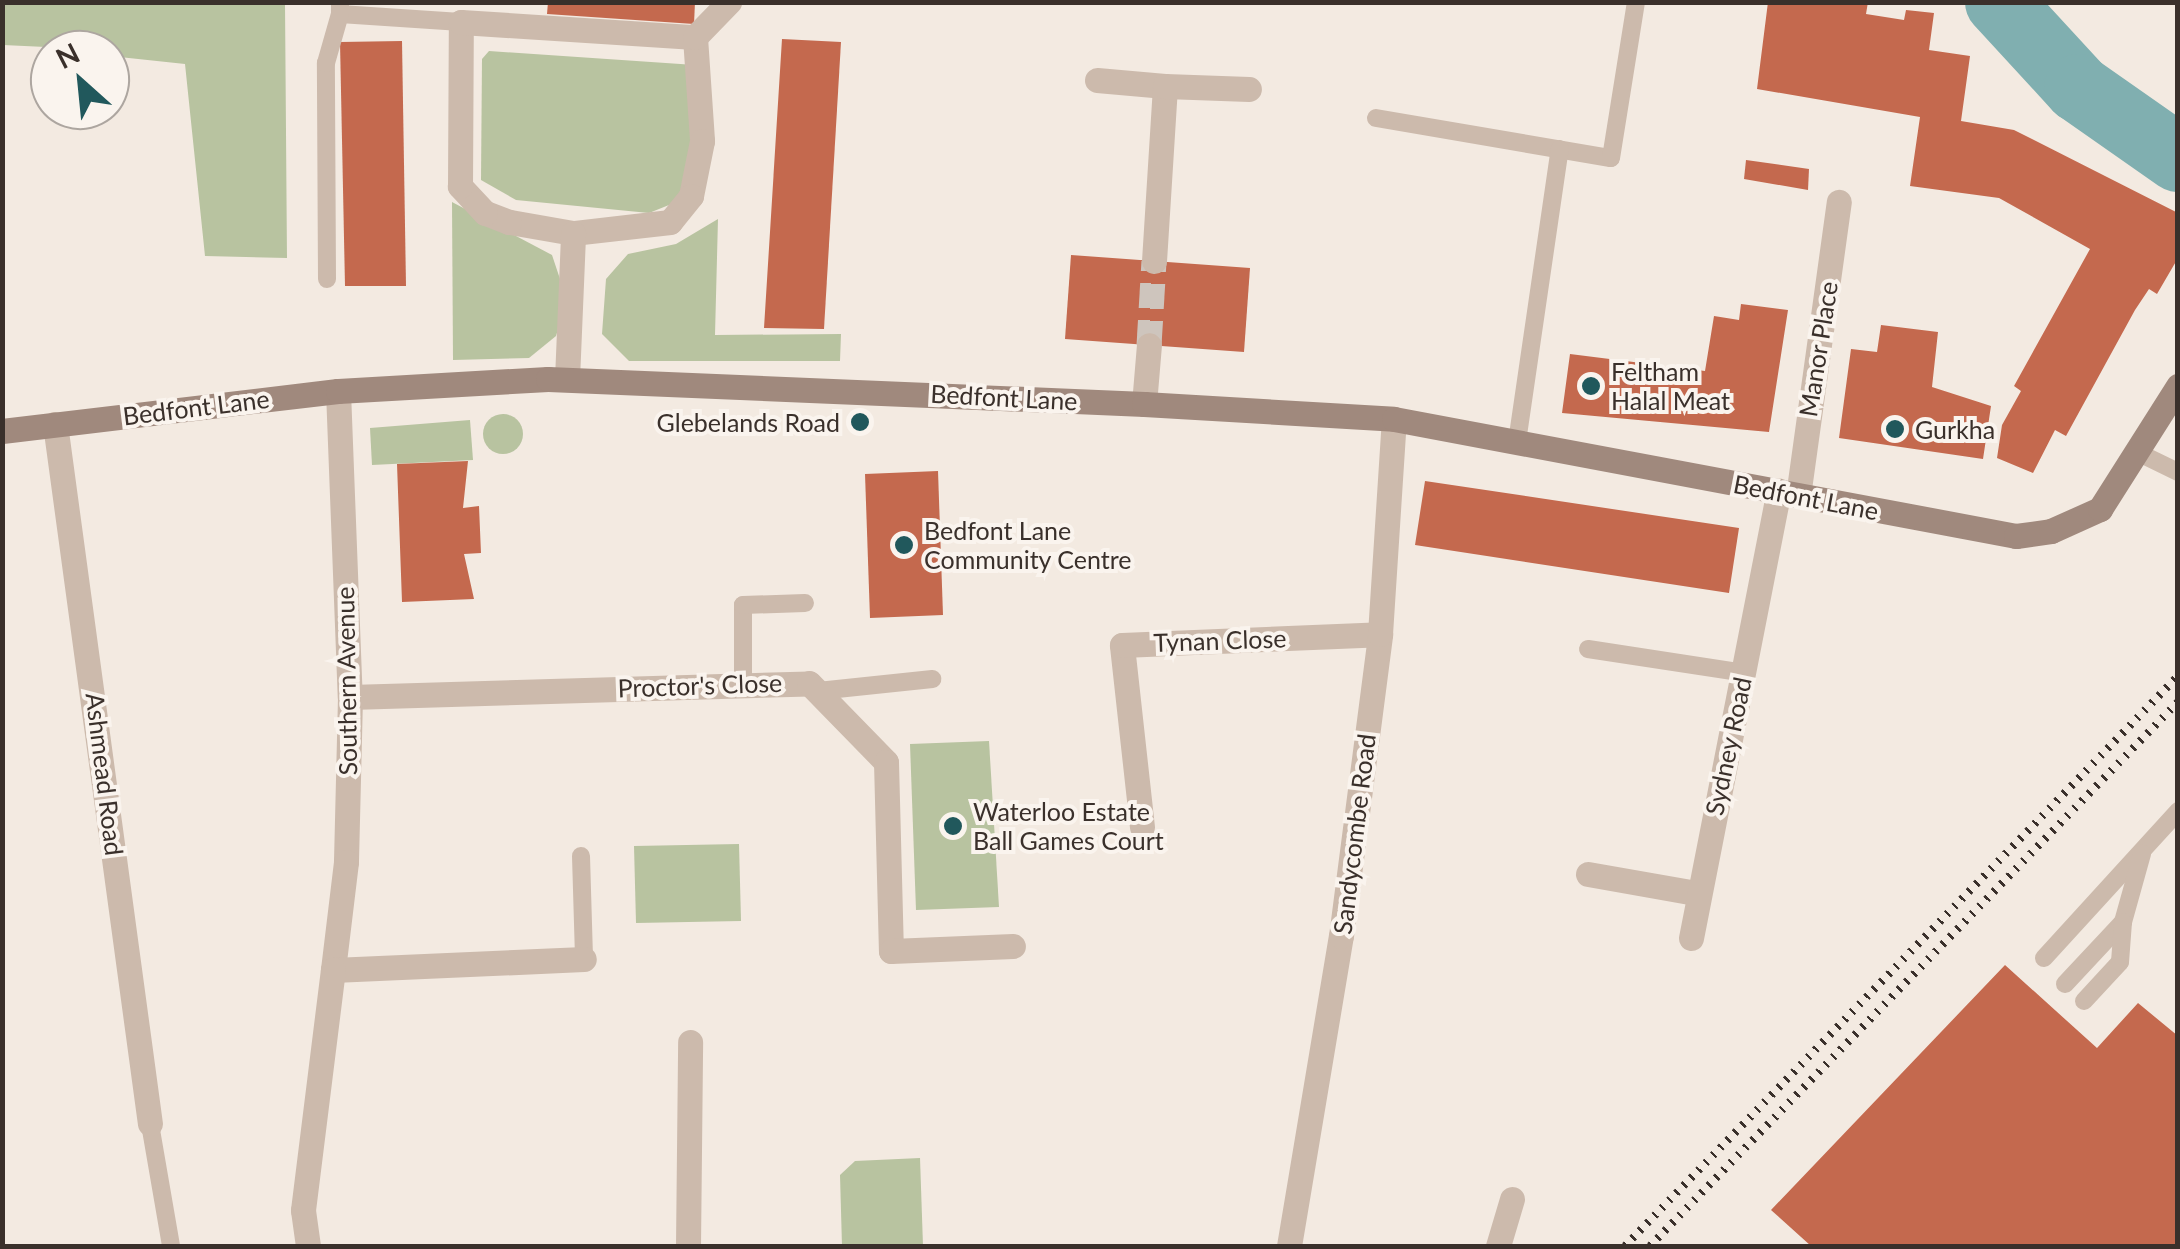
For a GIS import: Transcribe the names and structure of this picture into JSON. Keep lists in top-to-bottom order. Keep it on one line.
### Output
{"streets":{"main road":["Bedfont Lane"],"street":["Manor Place","Tynan Close","Southern Avenue","Proctor's Close","Sydney Road","Ashmead Road","Sandycombe Road"]},"crossings":[["Manor Place","Bedfont Lane"],["Manor Place","Sydney Road"],["Bedfont Lane","Southern Avenue"],["Bedfont Lane","Sydney Road"],["Bedfont Lane","Ashmead Road"],["Bedfont Lane","Sandycombe Road"],["Tynan Close","Sandycombe Road"],["Southern Avenue","Proctor's Close"]],"places":["Feltham Halal Meat","Glebelands Road","Gurkha","Bedfont Lane Community Centre","Waterloo Estate Ball Games Court"],"north":"top left"}
